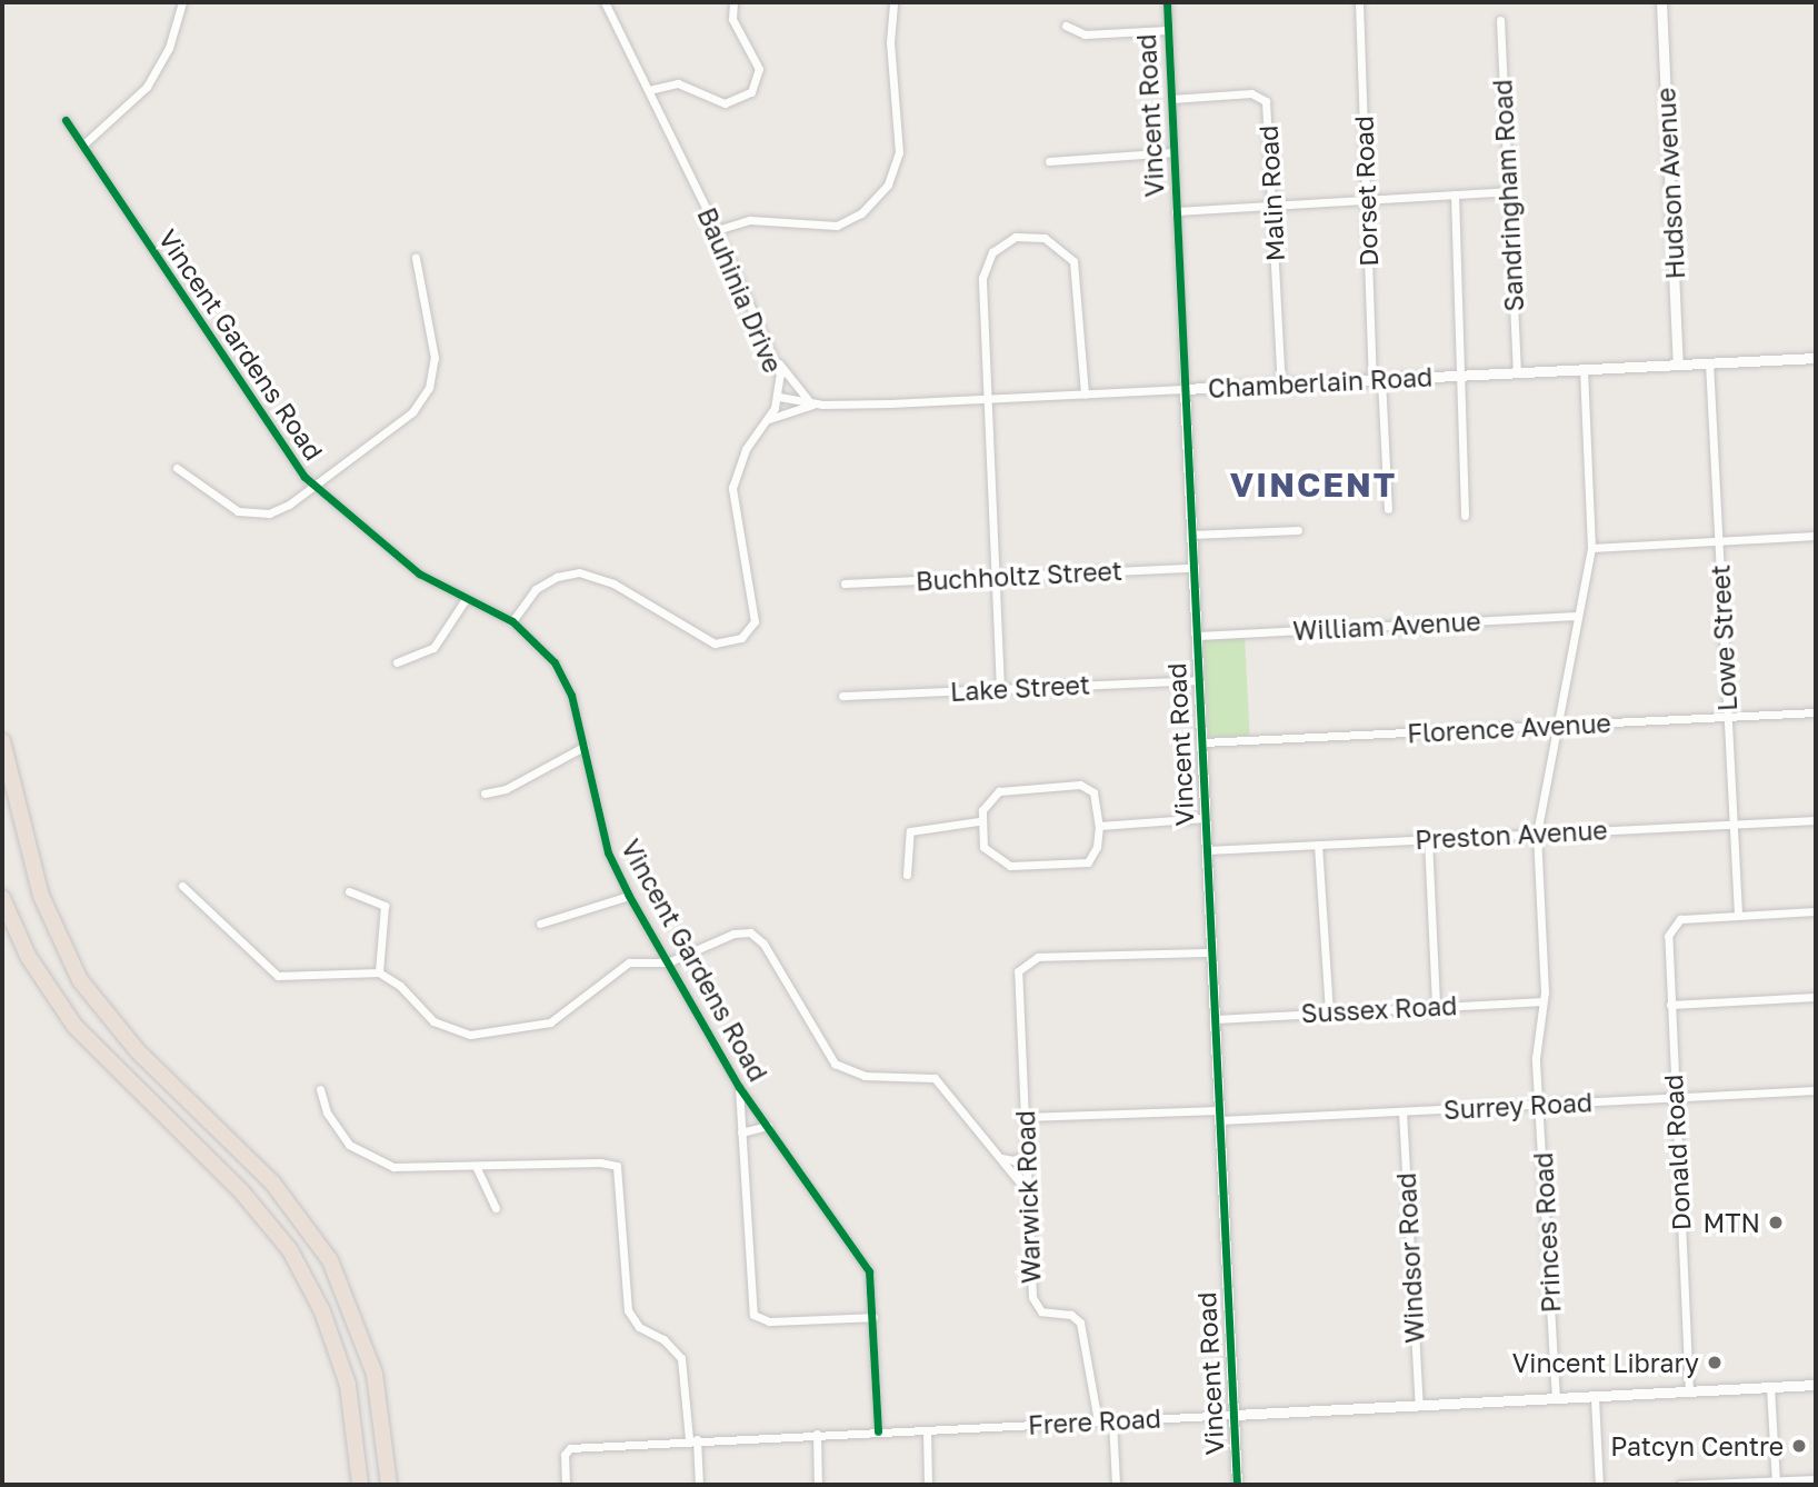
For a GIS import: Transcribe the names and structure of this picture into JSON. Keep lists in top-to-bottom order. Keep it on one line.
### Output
{"streets":{"street":["Vincent Road","Hudson Avenue","Dorset Road","Malin Road","Sandringham Road","Bauhinia Drive","Vincent Gardens Road","Chamberlain Road","Buchholtz Street","William Avenue","Lowe Street","Lake Street","Florence Avenue","Preston Avenue","Sussex Road","Surrey Road","Donald Road","Warwick Road","Princes Road","Windsor Road","Frere Road"]},"crossings":[["Vincent Road","Malin Road"],["Vincent Road","Chamberlain Road"],["Vincent Road","Buchholtz Street"],["Vincent Road","William Avenue"],["Vincent Road","Lake Street"],["Vincent Road","Florence Avenue"],["Vincent Road","Preston Avenue"],["Vincent Road","Sussex Road"],["Vincent Road","Surrey Road"],["Vincent Road","Warwick Road"],["Vincent Road","Frere Road"],["Hudson Avenue","Chamberlain Road"],["Dorset Road","Chamberlain Road"],["Malin Road","Chamberlain Road"],["Sandringham Road","Chamberlain Road"],["Bauhinia Drive","Vincent Gardens Road"],["Bauhinia Drive","Chamberlain Road"],["Vincent Gardens Road","Frere Road"],["Chamberlain Road","Lowe Street"],["Chamberlain Road","Princes Road"],["William Avenue","Princes Road"],["Lowe Street","Florence Avenue"],["Lowe Street","Preston Avenue"],["Lowe Street","Donald Road"],["Florence Avenue","Princes Road"],["Preston Avenue","Princes Road"],["Sussex Road","Princes Road"],["Surrey Road","Donald Road"],["Surrey Road","Warwick Road"],["Surrey Road","Princes Road"],["Surrey Road","Windsor Road"],["Donald Road","Frere Road"],["Warwick Road","Frere Road"],["Princes Road","Frere Road"],["Windsor Road","Frere Road"]],"districts":["VINCENT"],"places":["MTN","Vincent Library","Patcyn Centre"]}
